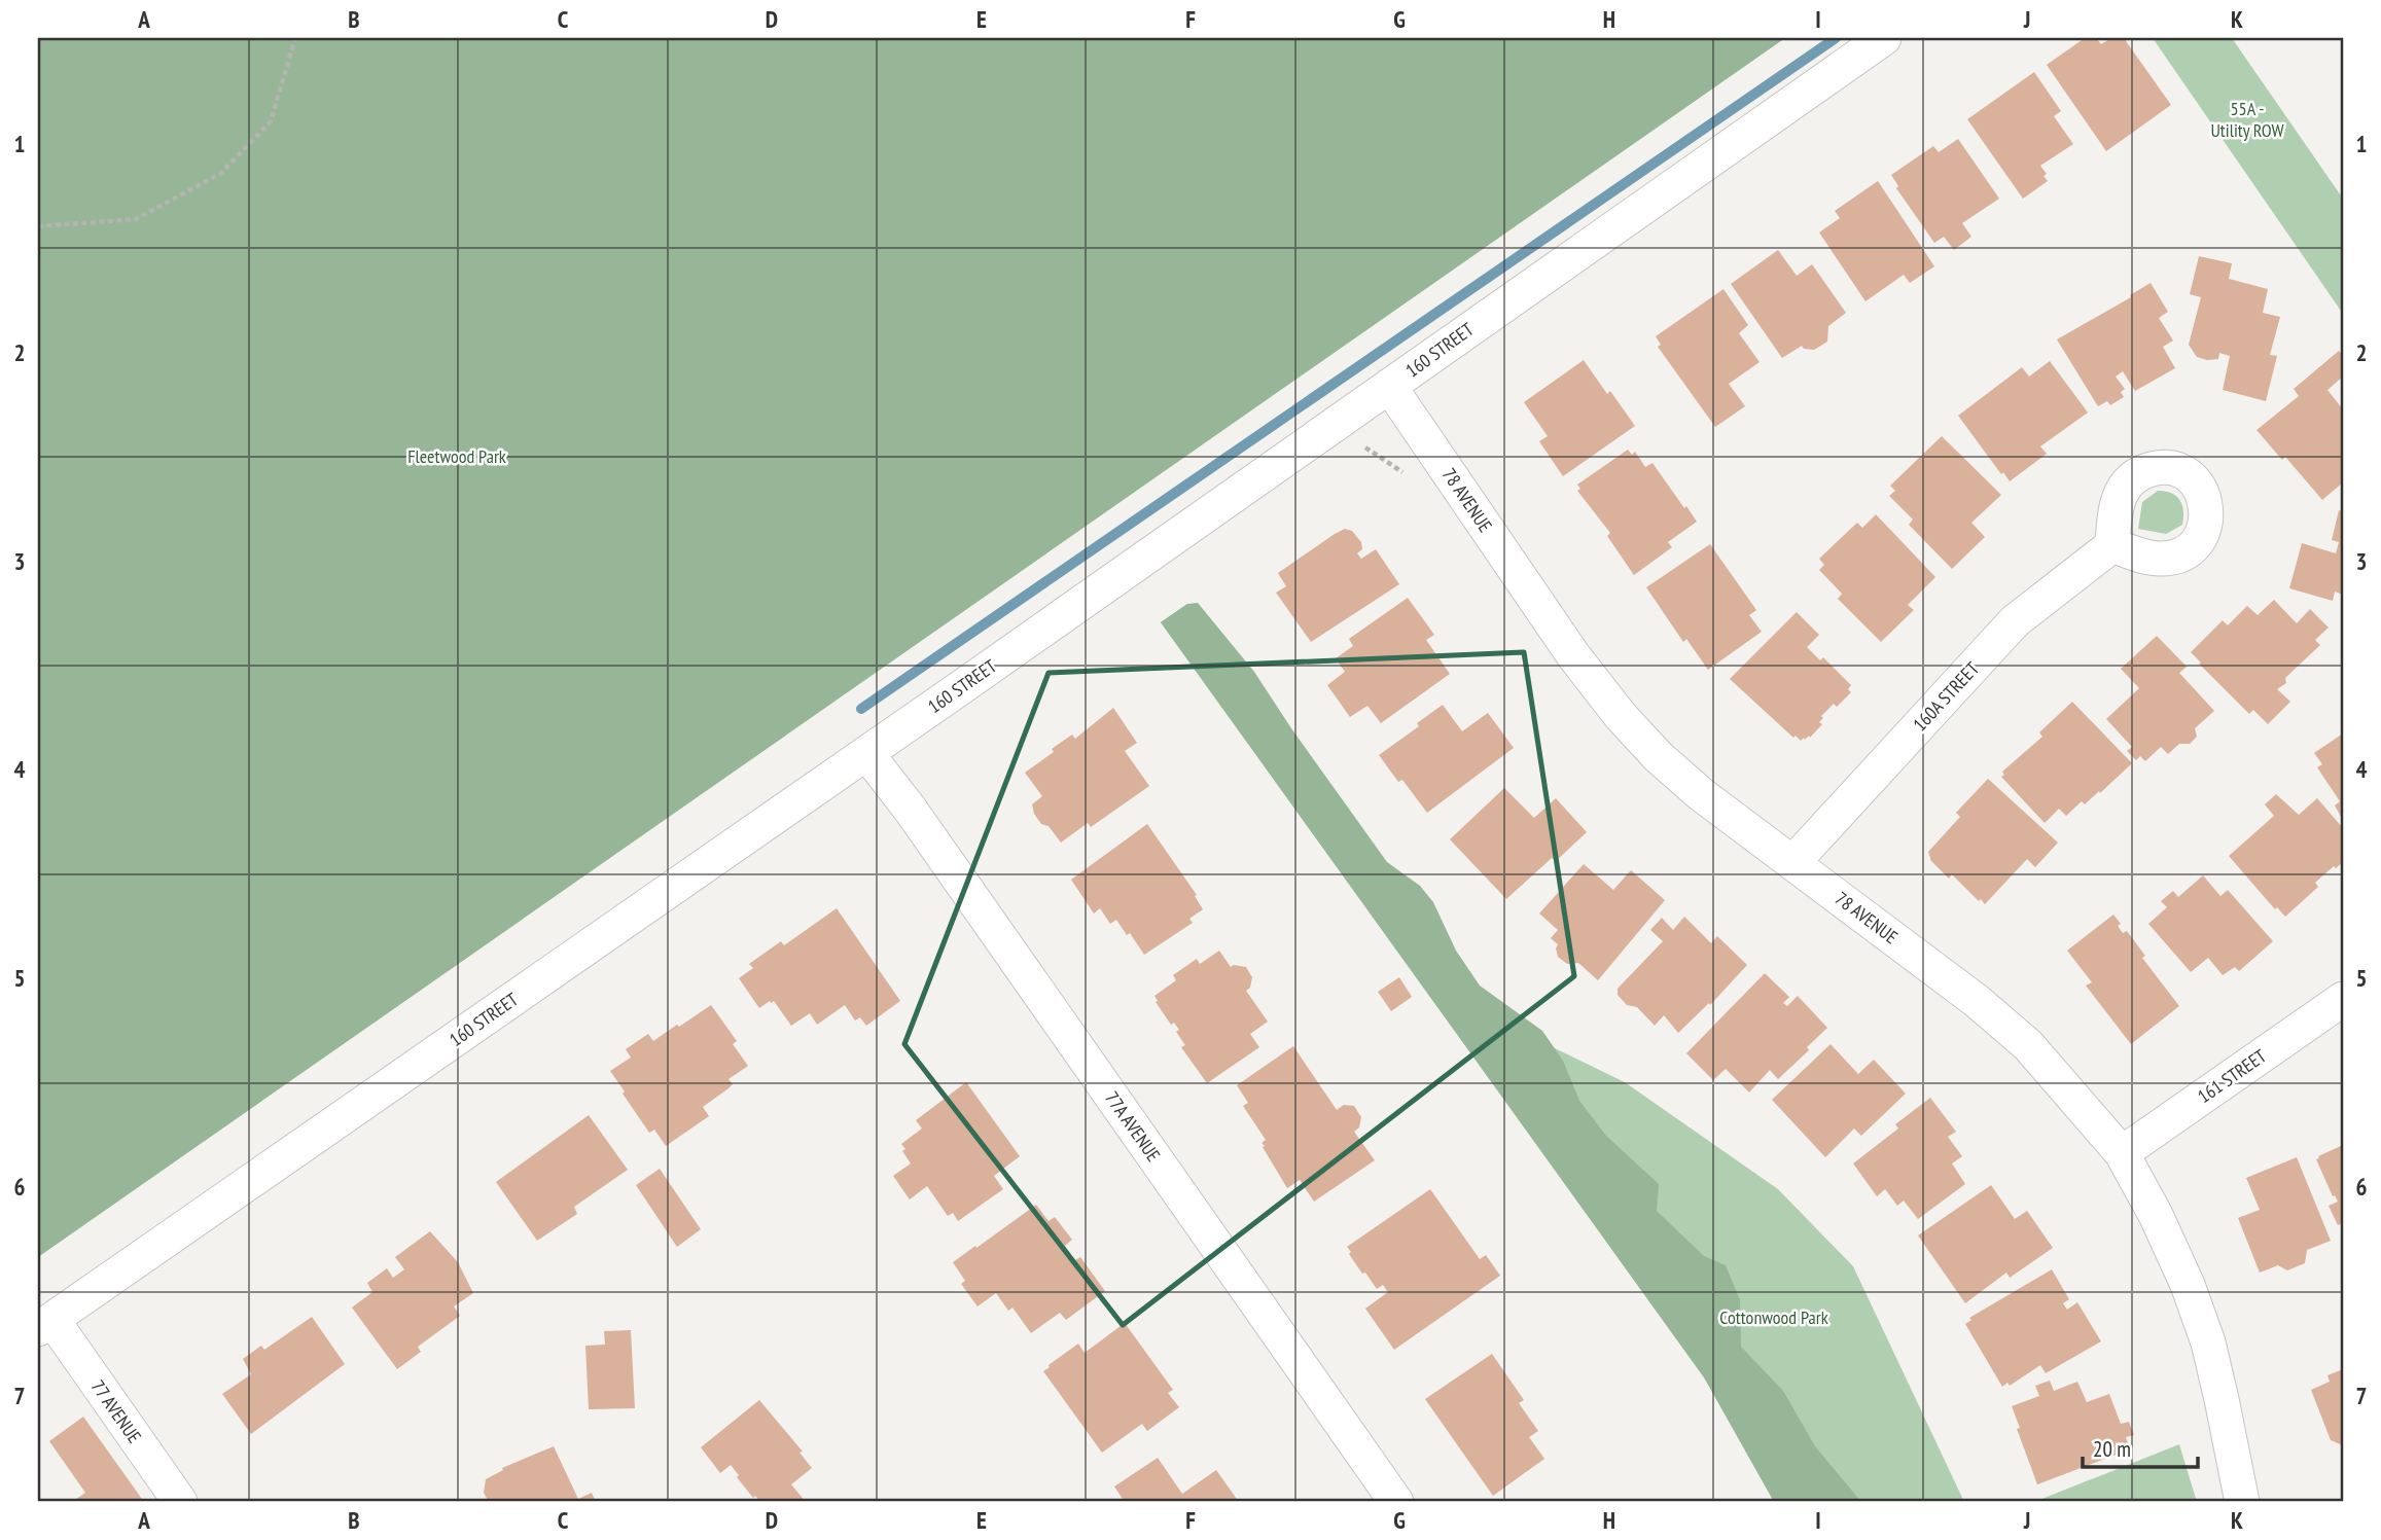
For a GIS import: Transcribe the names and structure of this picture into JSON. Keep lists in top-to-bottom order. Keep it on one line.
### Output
{"streets":{"street":["160 STREET","78 AVENUE","160A STREET","161 STREET","77A AVENUE","77 AVENUE"]},"crossings":[["160 STREET","78 AVENUE"],["160 STREET","77A AVENUE"],["160 STREET","77 AVENUE"],["78 AVENUE","160A STREET"],["78 AVENUE","161 STREET"]],"parks":["55A - Utility ROW","Fleetwood Park","Cottonwood Park"],"scale_bar":"20 m","grid":{"columns":["A","B","C","D","E","F","G","H","I","J","K"],"rows":["1","2","3","4","5","6","7"]}}
